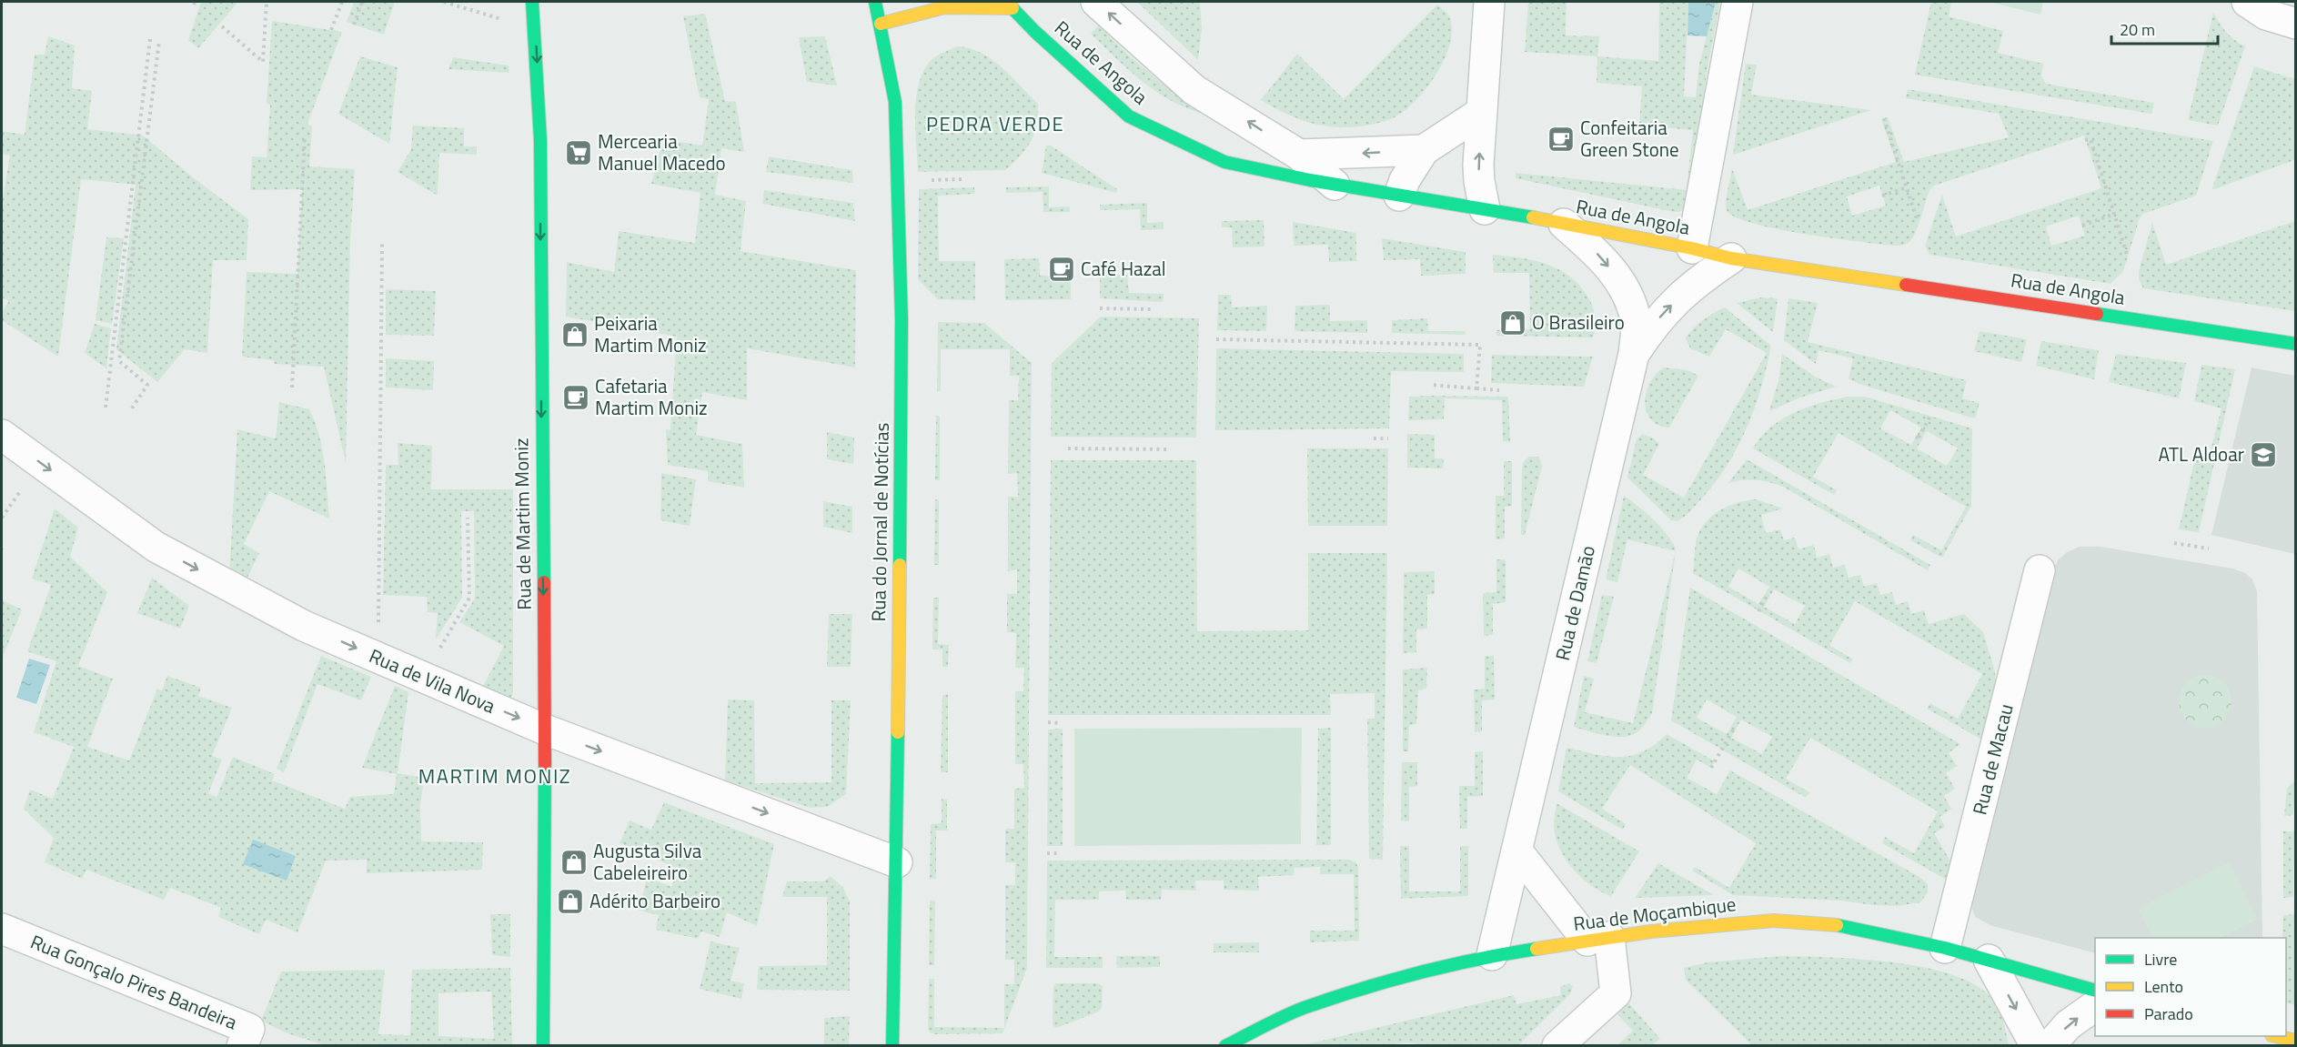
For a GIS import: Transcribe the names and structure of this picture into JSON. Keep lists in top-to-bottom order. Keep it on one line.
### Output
{"streets":{"street":["Rua de Angola","Rua do Jornal de Notícias","Rua de Martim Moniz","Rua de Damão","Rua de Vila Nova","Rua de Macau","Rua de Moçambique","Rua Gonçalo Pires Bandeira"]},"crossings":[["Rua de Angola","Rua do Jornal de Notícias"],["Rua de Angola","Rua de Damão"],["Rua do Jornal de Notícias","Rua de Vila Nova"],["Rua de Martim Moniz","Rua de Vila Nova"],["Rua de Damão","Rua de Moçambique"],["Rua de Macau","Rua de Moçambique"]],"one_way":["Rua de Martim Moniz","Rua de Vila Nova"],"districts":["PEDRA VERDE","MARTIM MONIZ"],"places":{"cafe":["Confeitaria Green Stone","Café Hazal","Cafetaria Martim Moniz"],"supermarket":["Mercearia Manuel Macedo"],"shop":["O Brasileiro","Peixaria Martim Moniz","Augusta Silva Cabeleireiro","Adérito Barbeiro"],"school or university":["ATL Aldoar"]},"legend":["Livre","Lento","Parado"],"scale_bar":"20 m"}
